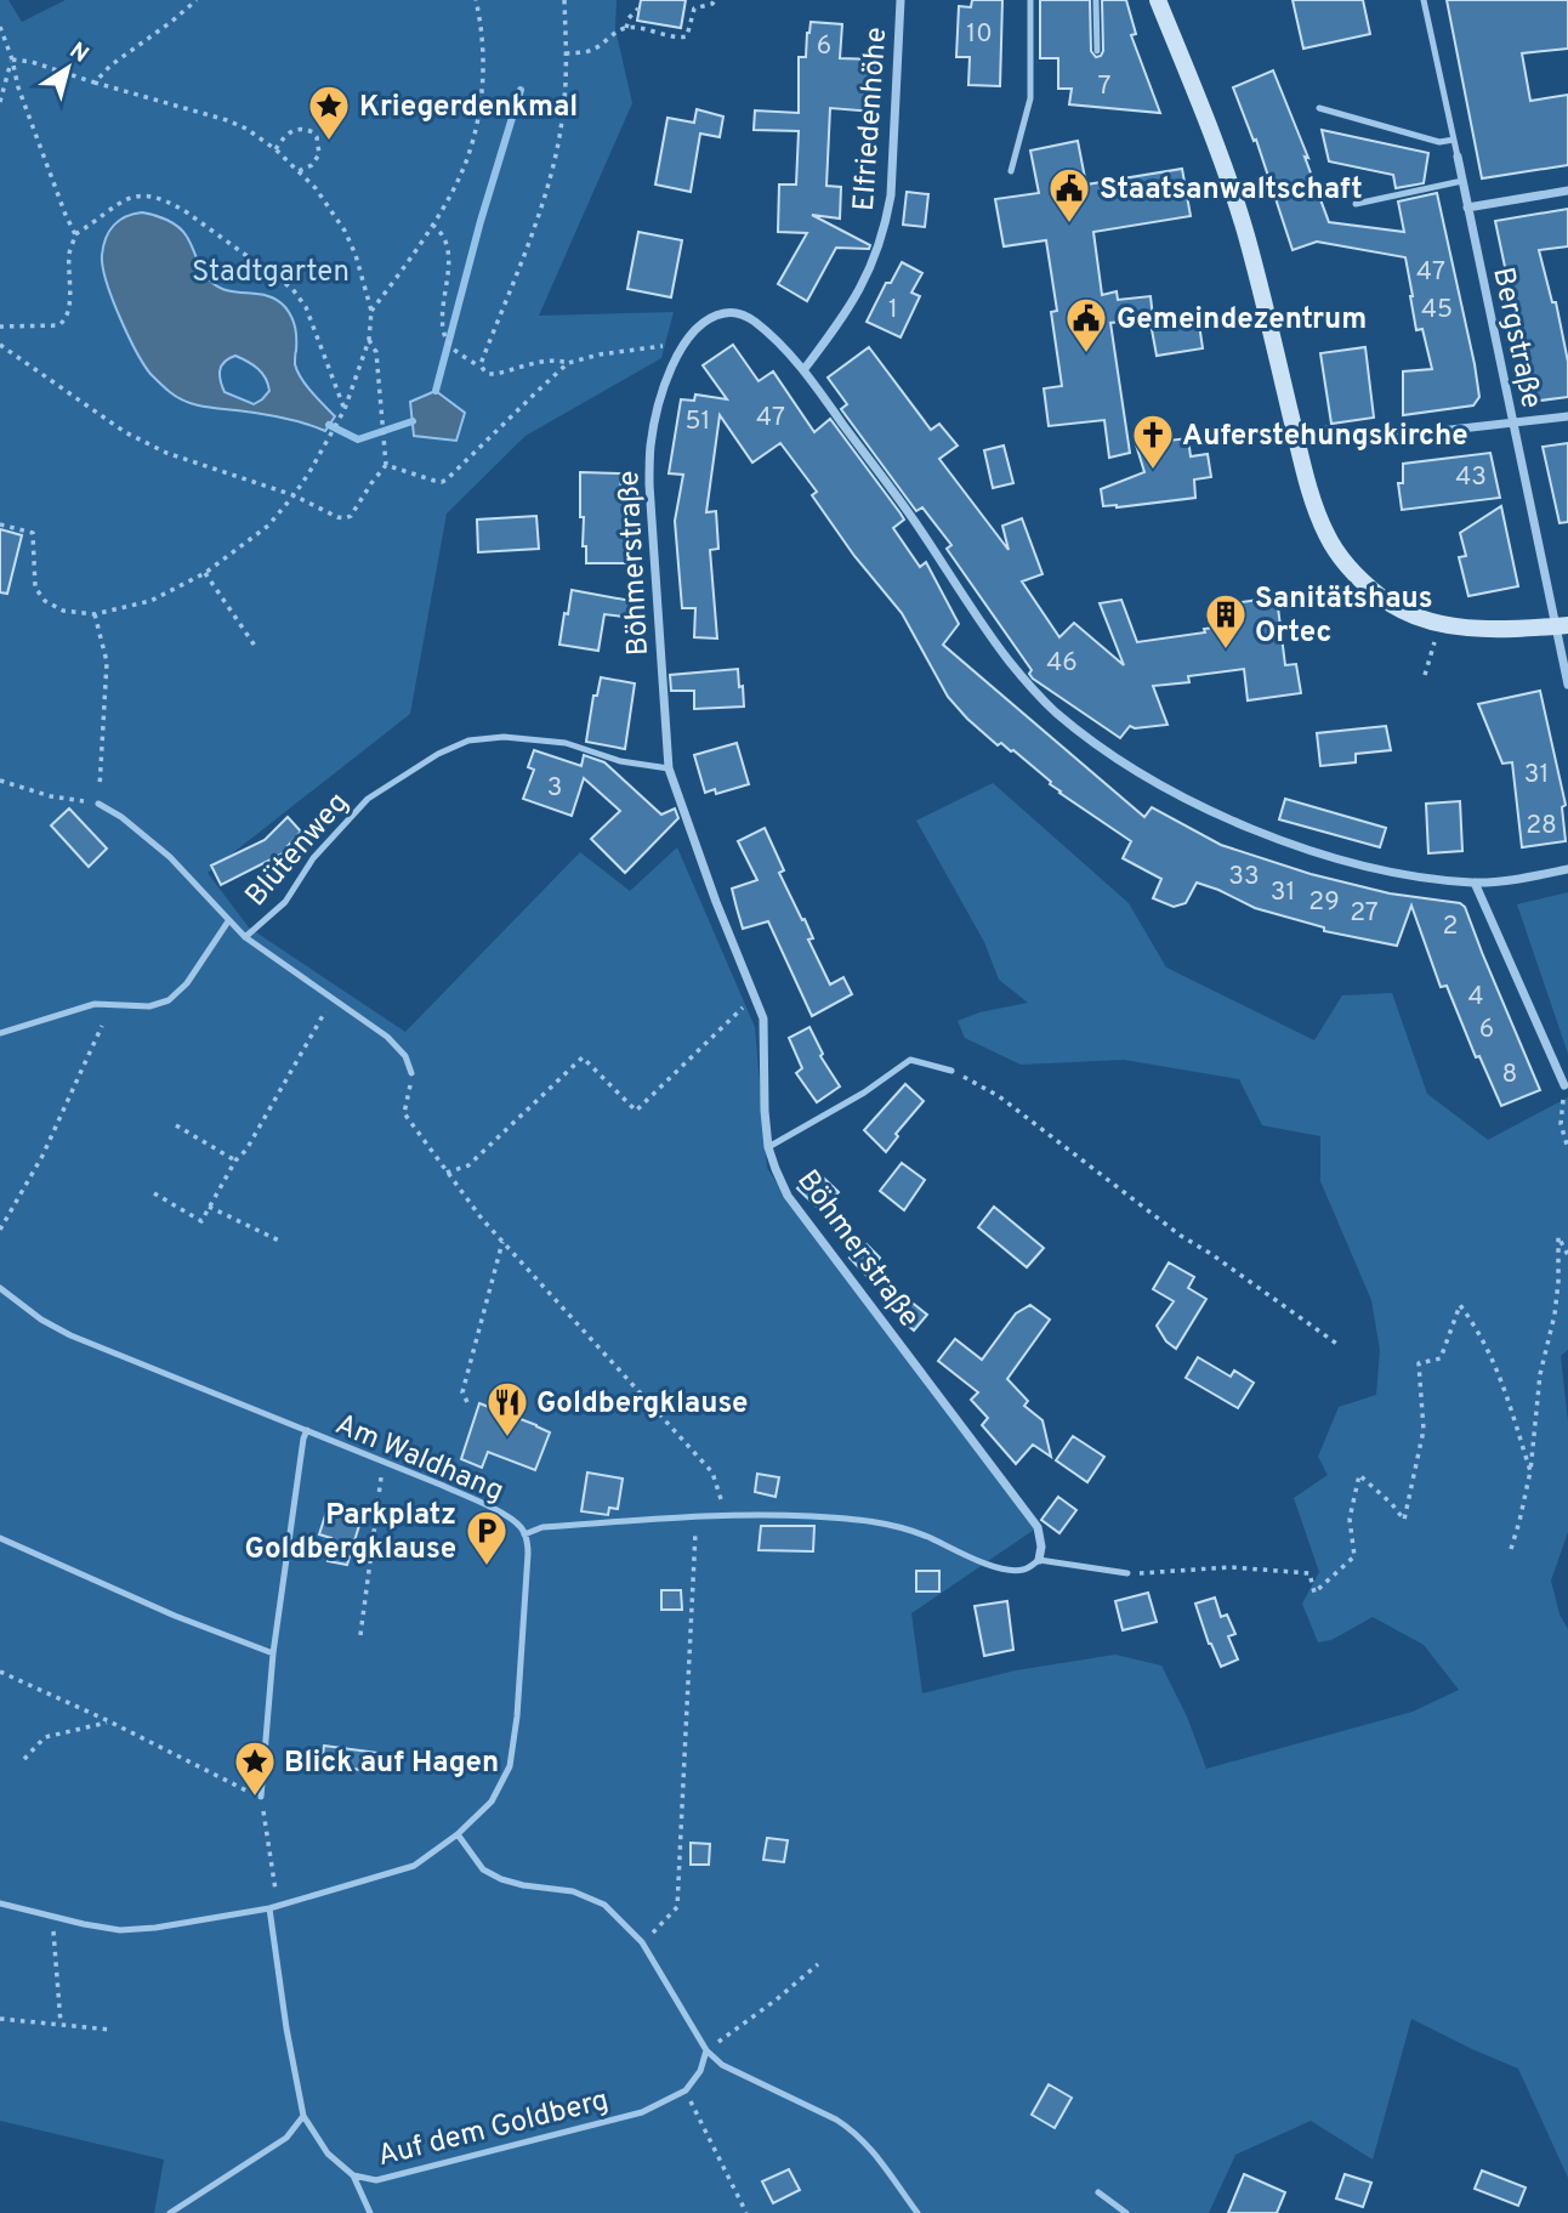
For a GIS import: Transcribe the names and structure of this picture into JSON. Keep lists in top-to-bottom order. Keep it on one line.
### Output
{"streets":{"street":["Elfriedenhöhe","Bergstraße","Böhmerstraße"],"lane":["Blütenweg","Am Waldhang","Auf dem Goldberg"]},"crossings":[["Elfriedenhöhe","Böhmerstraße"],["Böhmerstraße","Blütenweg"],["Böhmerstraße","Am Waldhang"]],"parks":["Stadtgarten"],"places":{"place":["Kriegerdenkmal","Blick auf Hagen"],"public building":["Staatsanwaltschaft","Gemeindezentrum"],"church":["Auferstehungskirche"],"building":["Sanitätshaus Ortec"],"restaurant":["Goldbergklause"],"parking":["Parkplatz Goldbergklause"]},"house_numbers":["10","6","7","47","1","45","47","51","43","46","31","3","28","33","31","29","27","2","4","6","8"],"north":"top right"}
